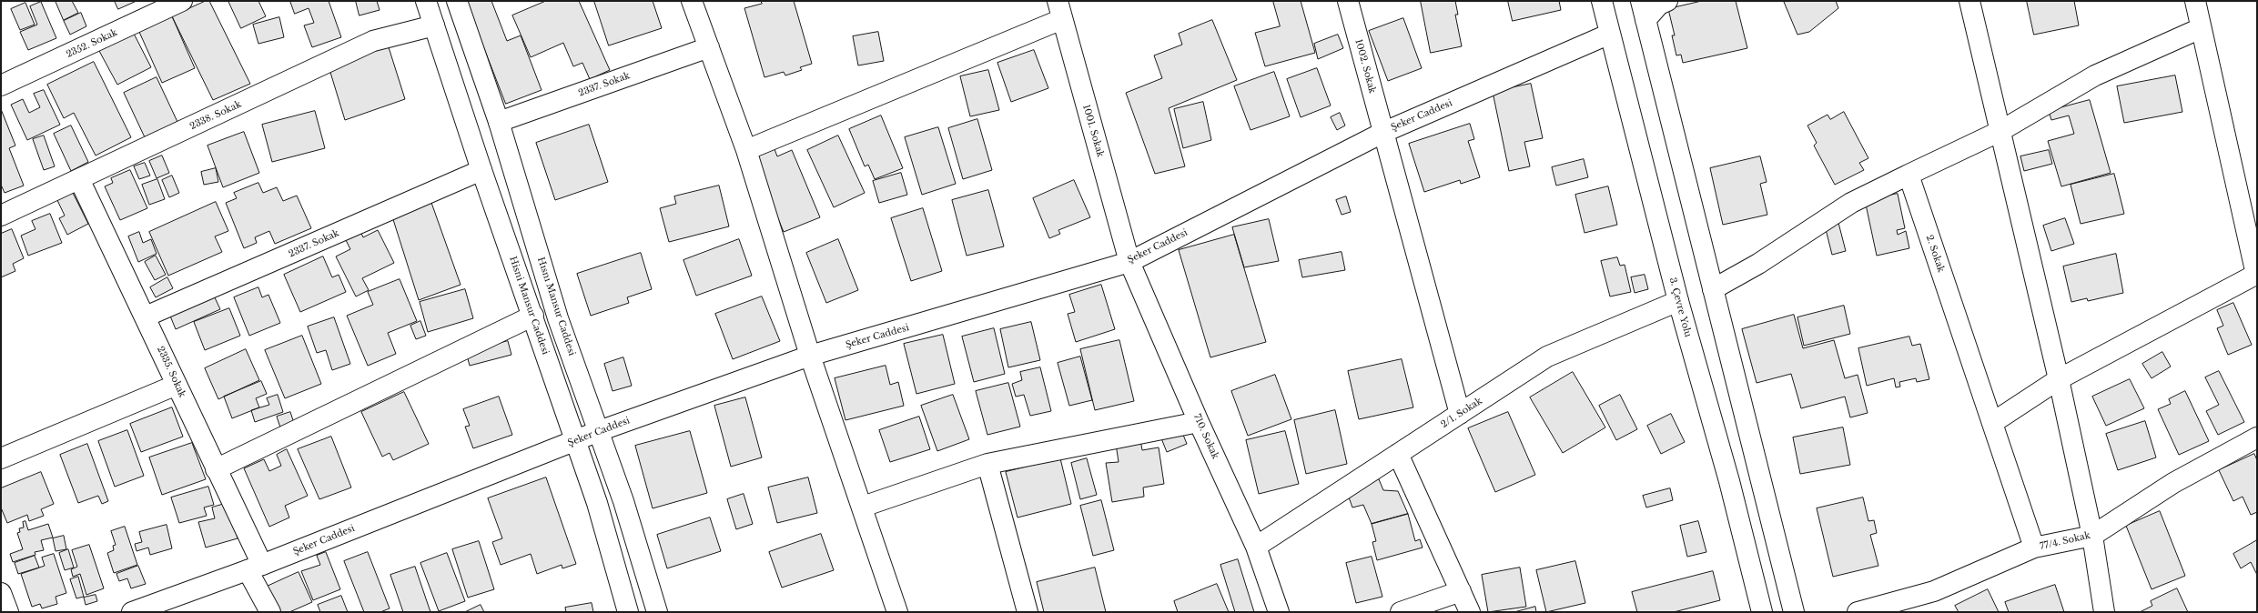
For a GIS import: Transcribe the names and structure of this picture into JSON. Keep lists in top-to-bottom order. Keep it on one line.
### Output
{"streets":{"street":["2352. Sokak","1002. Sokak","2337. Sokak","2338. Sokak","Şeker Caddesi","1001. Sokak","2. Sokak","Hisni Mansur Caddesi","Hısnı Mansur Caddesi","3. Çevre Yolu","2335. Sokak","2/1. Sokak","710. Sokak","77/4. Sokak"]},"crossings":[["1002. Sokak","Şeker Caddesi"],["1002. Sokak","2/1. Sokak"],["2337. Sokak","Hisni Mansur Caddesi"],["2337. Sokak","Hısnı Mansur Caddesi"],["2337. Sokak","2335. Sokak"],["2338. Sokak","Hisni Mansur Caddesi"],["2338. Sokak","2335. Sokak"],["Şeker Caddesi","1001. Sokak"],["Şeker Caddesi","Hisni Mansur Caddesi"],["Şeker Caddesi","Hısnı Mansur Caddesi"],["Şeker Caddesi","3. Çevre Yolu"],["Şeker Caddesi","2335. Sokak"],["Şeker Caddesi","710. Sokak"],["1001. Sokak","710. Sokak"],["2. Sokak","77/4. Sokak"],["3. Çevre Yolu","2/1. Sokak"],["2/1. Sokak","710. Sokak"]]}
